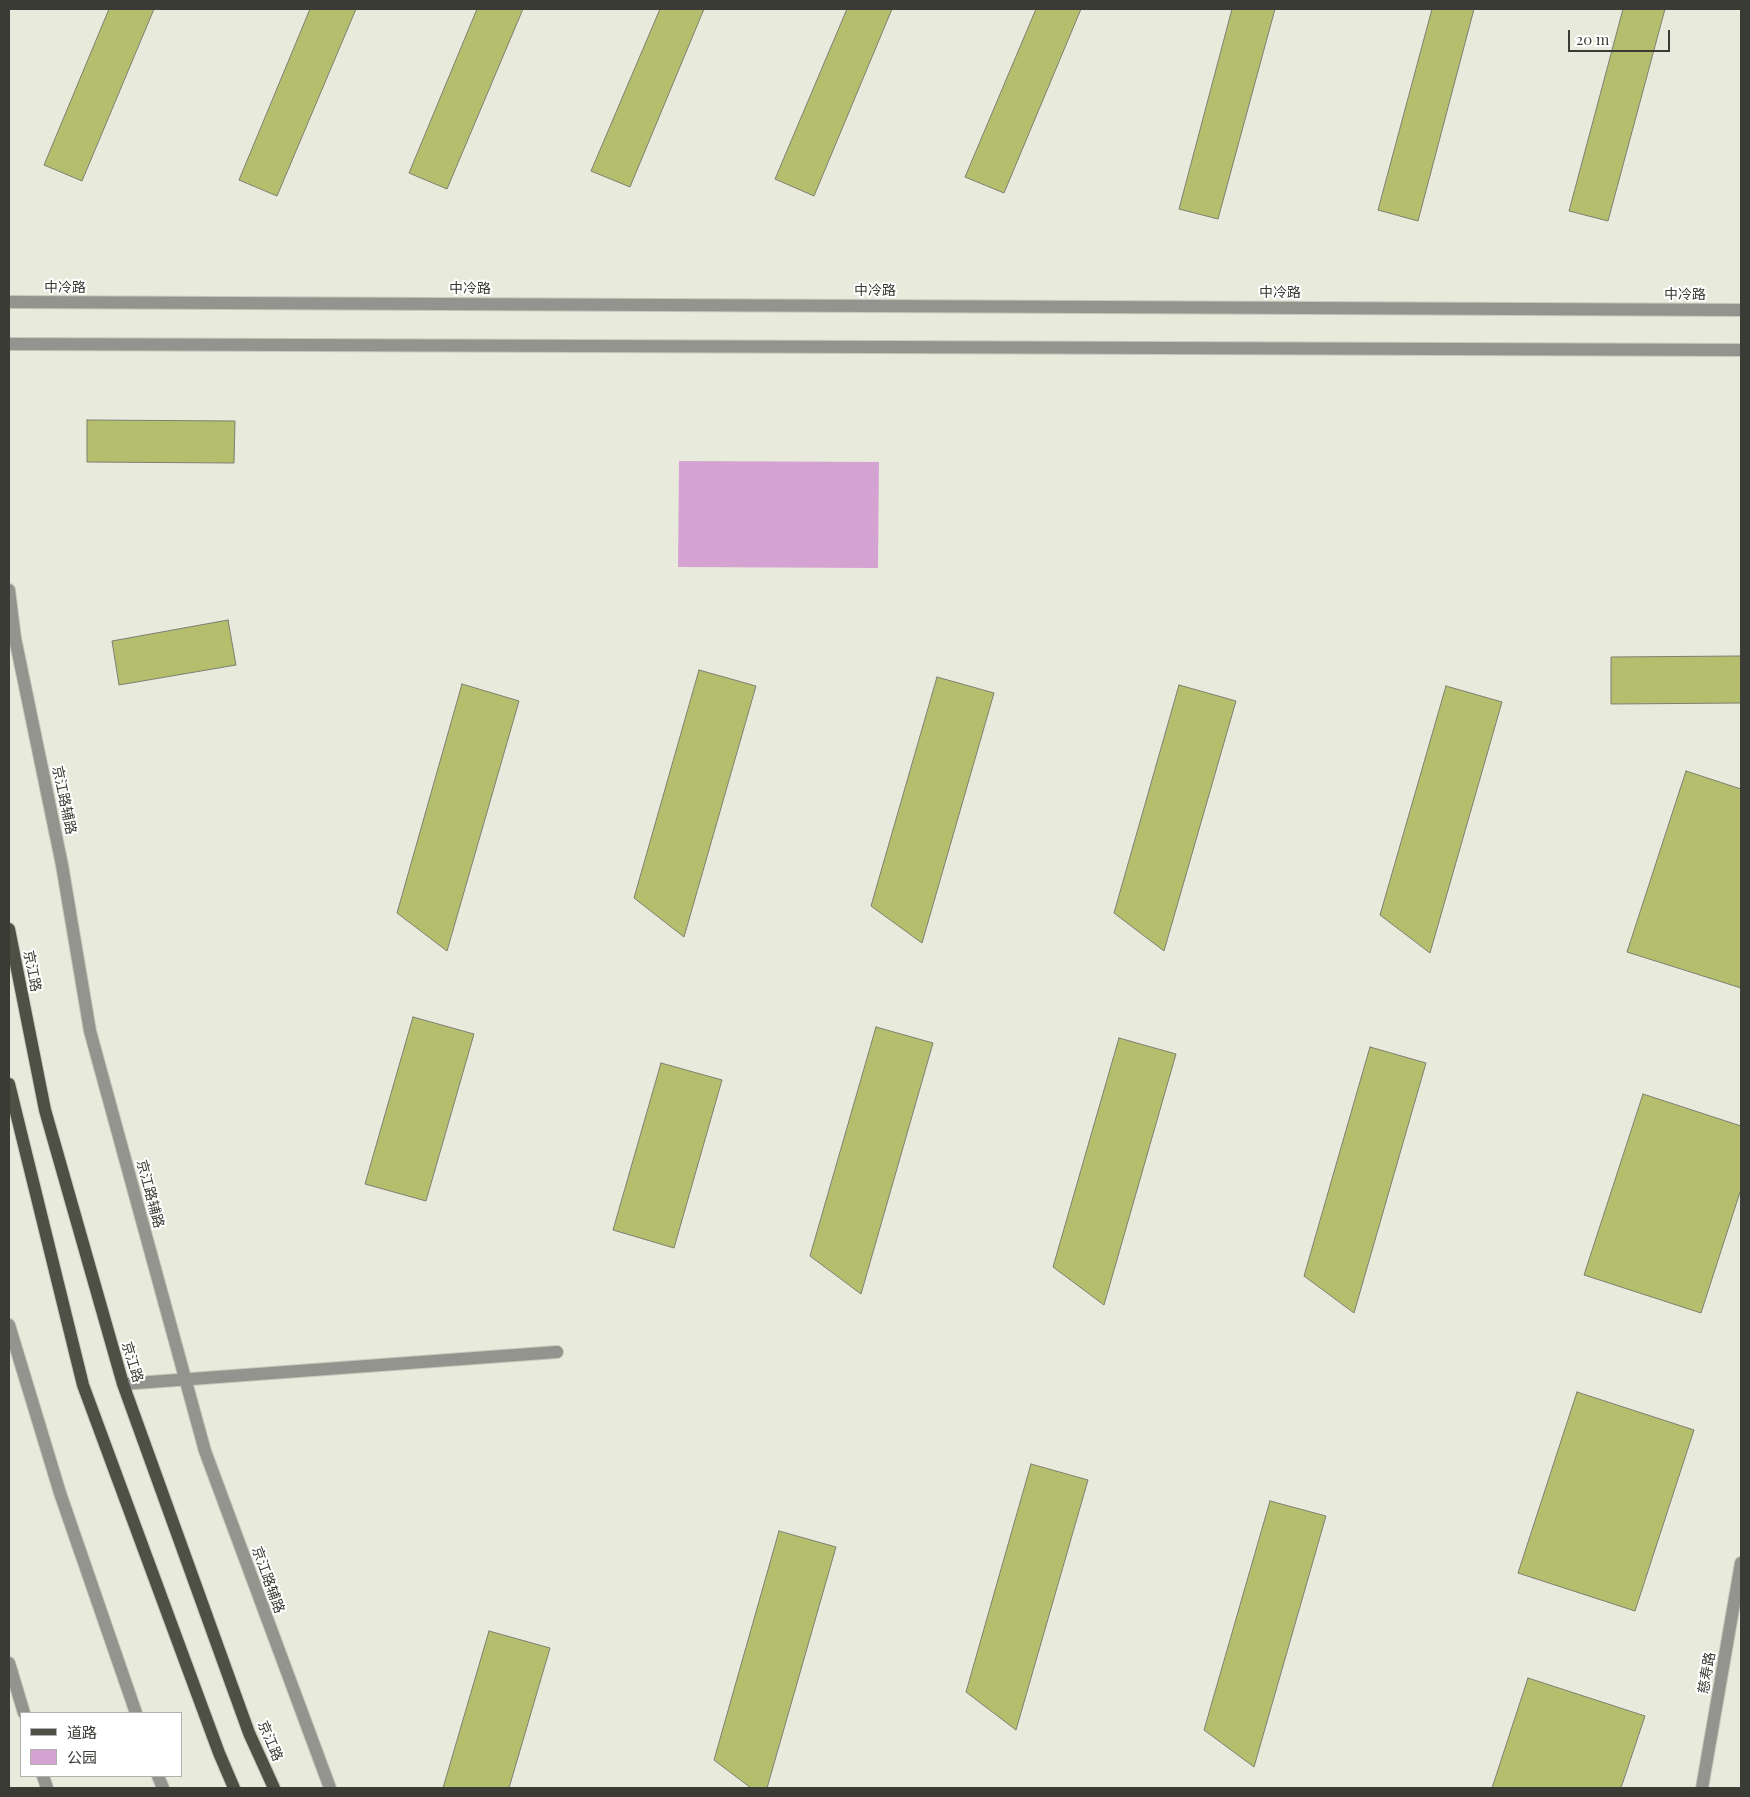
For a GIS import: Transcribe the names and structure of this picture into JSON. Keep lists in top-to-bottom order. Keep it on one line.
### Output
{"streets":{"main road":["京江路"],"street":["中冷路","京江路辅路","慈寿路"]},"legend":["道路","公园"],"scale_bar":"20 m"}
